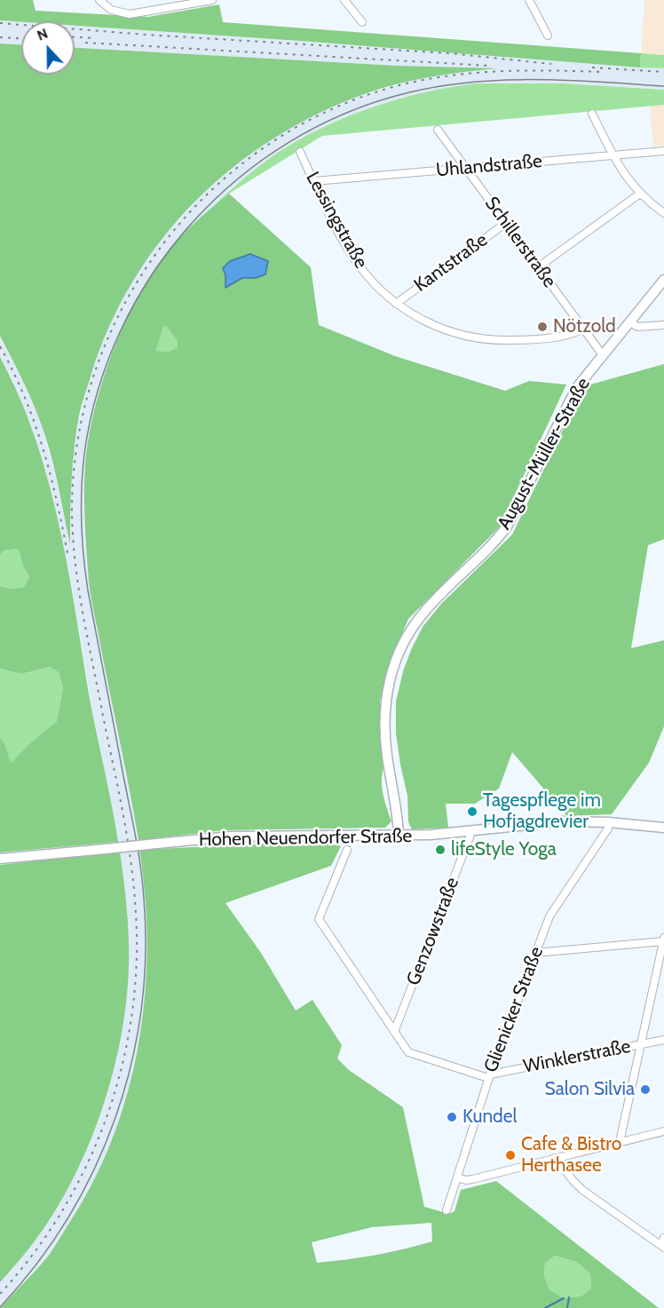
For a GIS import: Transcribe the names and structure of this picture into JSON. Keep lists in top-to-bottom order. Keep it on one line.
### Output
{"streets":{"main road":["August-Müller-Straße","Hohen Neuendorfer Straße"],"street":["Uhlandstraße","Lessingstraße","Schillerstraße","Kantstraße","Genzowstraße","Glienicker Straße","Winklerstraße"]},"crossings":[["Uhlandstraße","Lessingstraße"],["Uhlandstraße","Schillerstraße"],["Lessingstraße","Schillerstraße"],["Lessingstraße","Kantstraße"],["Schillerstraße","Kantstraße"],["Schillerstraße","August-Müller-Straße"],["August-Müller-Straße","Hohen Neuendorfer Straße"],["Hohen Neuendorfer Straße","Genzowstraße"],["Hohen Neuendorfer Straße","Glienicker Straße"],["Glienicker Straße","Winklerstraße"]],"places":["Nötzold","Tagespflege im Hofjagdrevier","lifeStyle Yoga","Salon Silvia","Kundel","Cafe & Bistro Herthasee"],"north":"top"}
